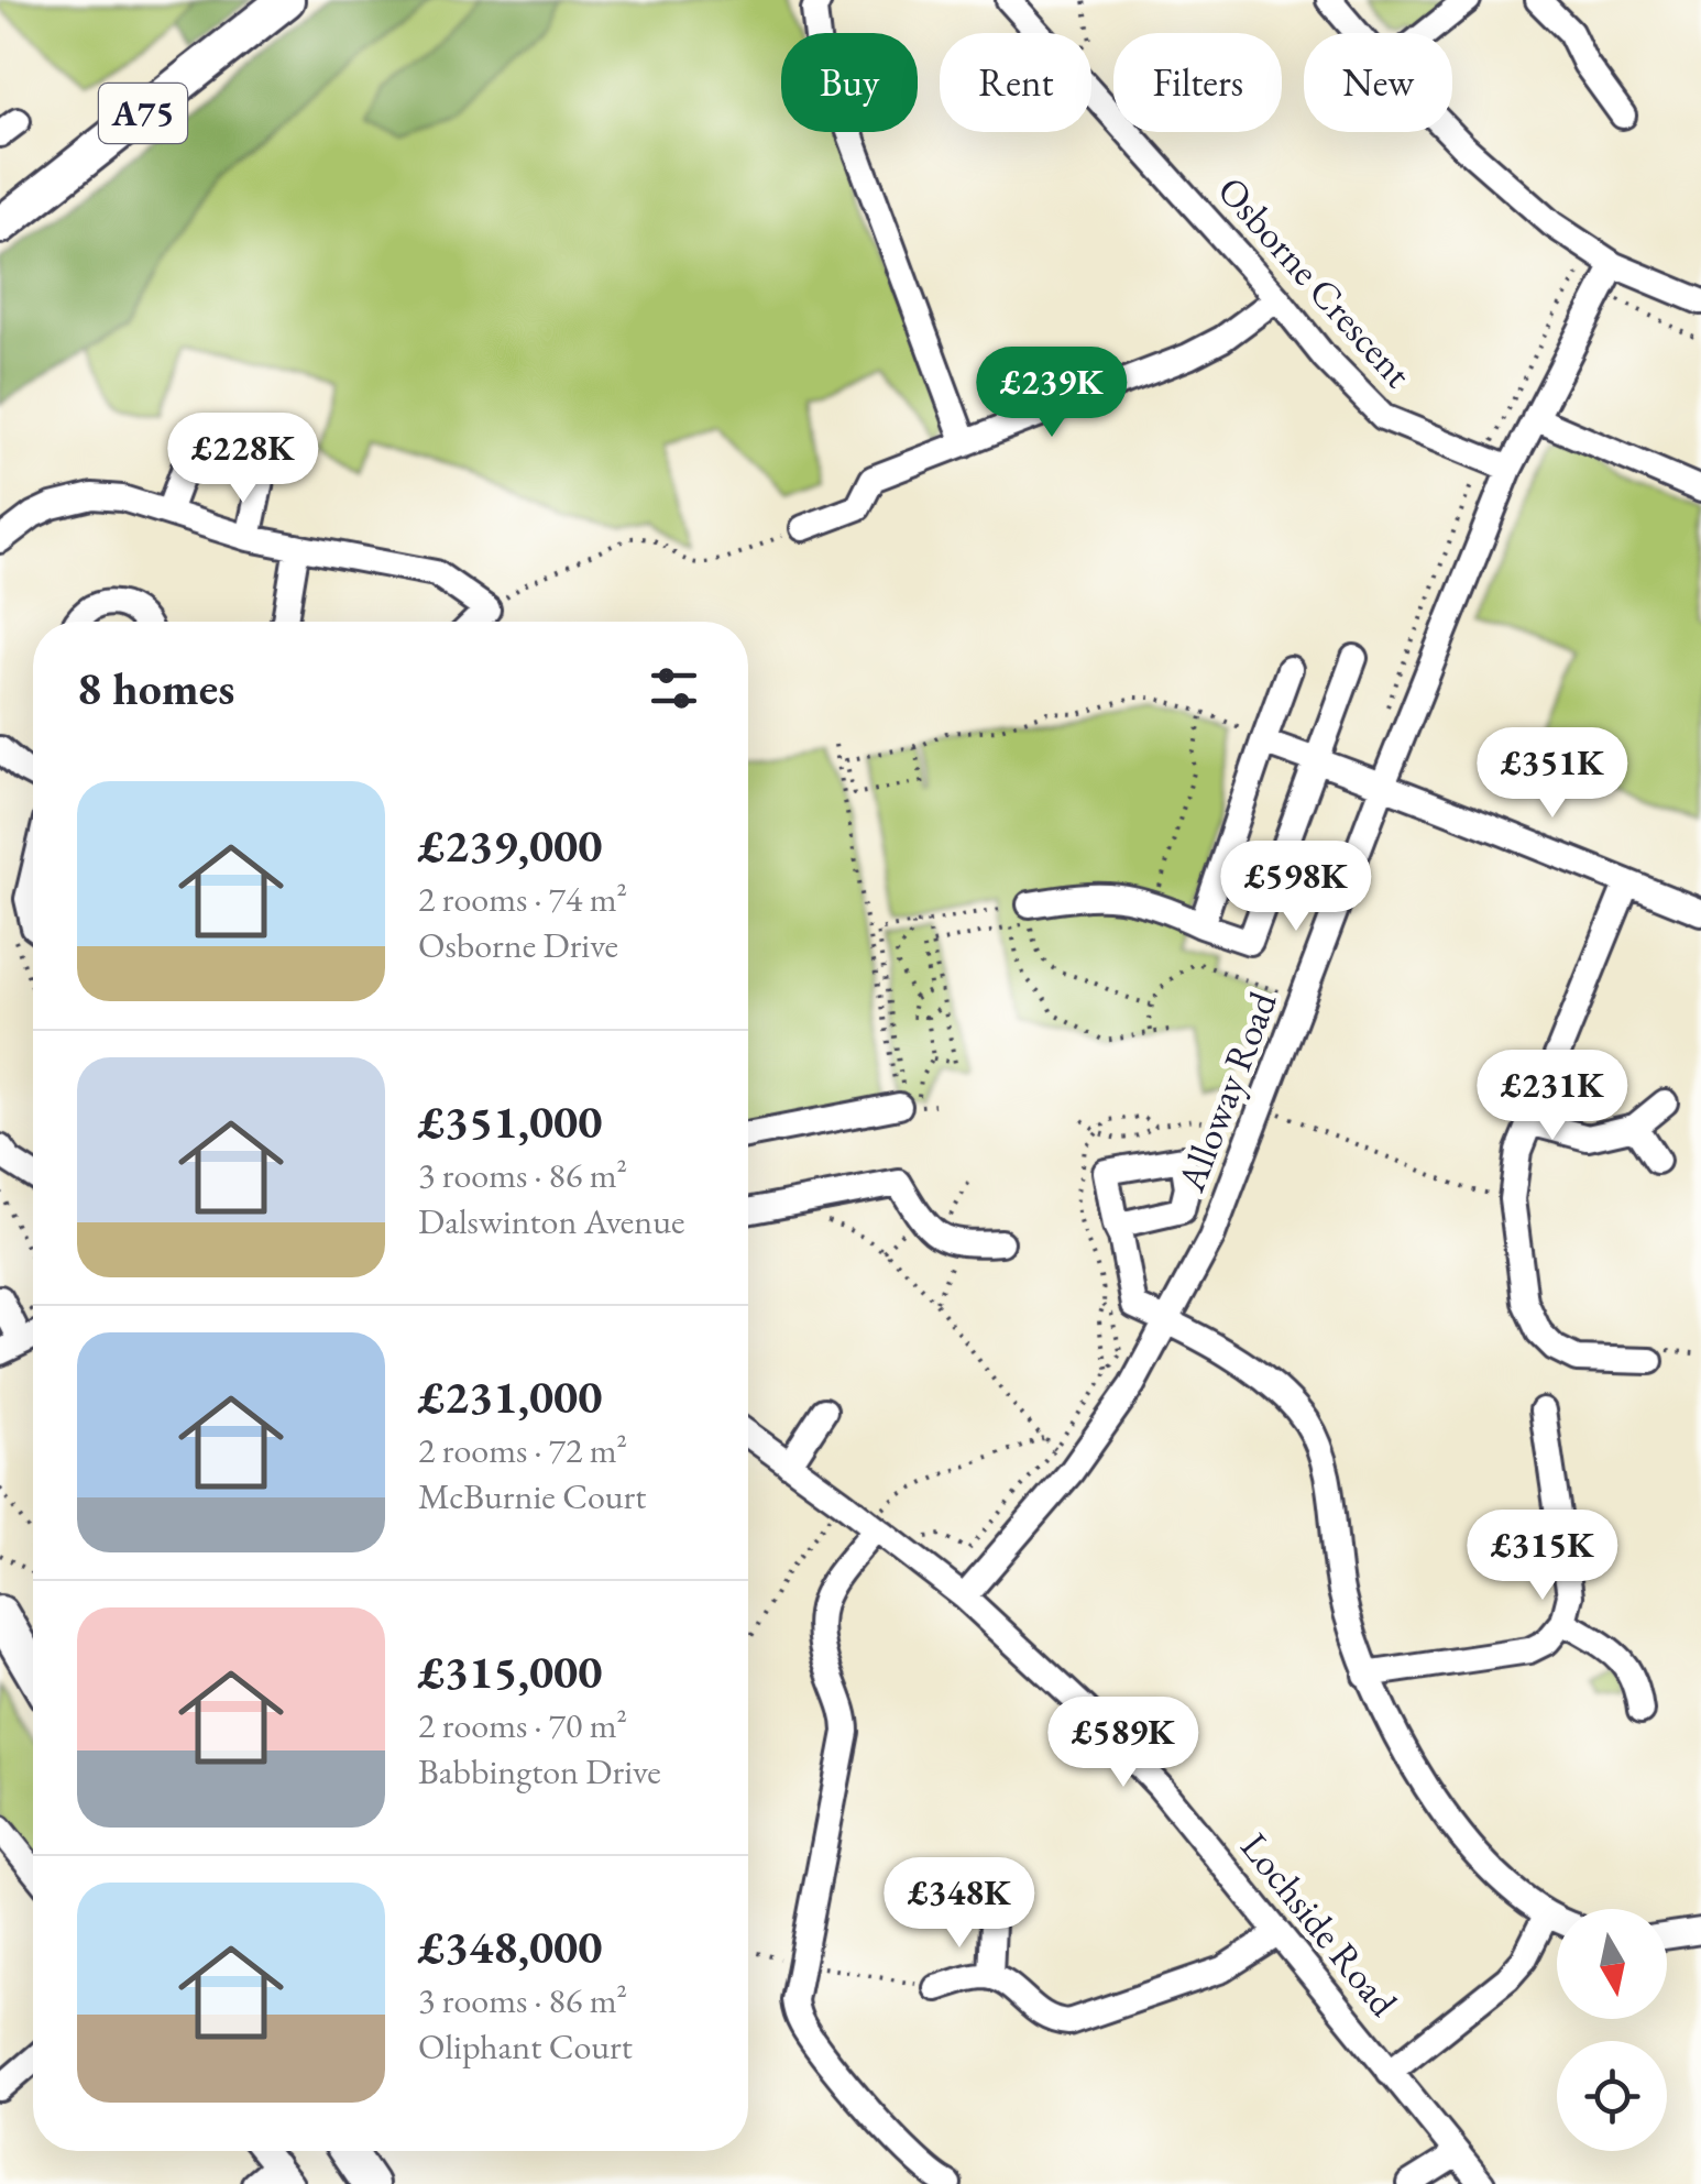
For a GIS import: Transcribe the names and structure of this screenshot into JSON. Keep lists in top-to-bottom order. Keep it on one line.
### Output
{"streets":{"highway":["A75"],"street":["Osborne Crescent","Alloway Road","Lochside Road"]},"crossings":[["Osborne Crescent","Alloway Road"],["Alloway Road","Lochside Road"]],"north":"bottom","page":{"chip":["Buy","Rent","Filters","New"],"price":["£239K","£228K","£351K","£598K","£231K","£315K","£589K","£348K"],"heading":"8 homes","list":[{"name":"£239,000","note":"2 rooms · 74 m² · Osborne Drive"},{"name":"£351,000","note":"3 rooms · 86 m² · Dalswinton Avenue"},{"name":"£231,000","note":"2 rooms · 72 m² · McBurnie Court"},{"name":"£315,000","note":"2 rooms · 70 m² · Babbington Drive"},{"name":"£348,000","note":"3 rooms · 86 m² · Oliphant Court"}]}}
